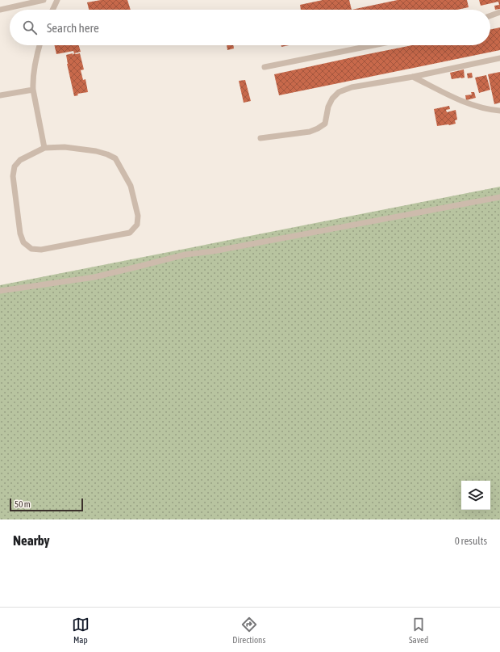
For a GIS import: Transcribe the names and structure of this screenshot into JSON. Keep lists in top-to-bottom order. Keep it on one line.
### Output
{"scale_bar":"50 m","page":{"search":"Search here","scale":"50 m","heading":["Nearby","0 results"],"nav":["Map","Directions","Saved"]}}
